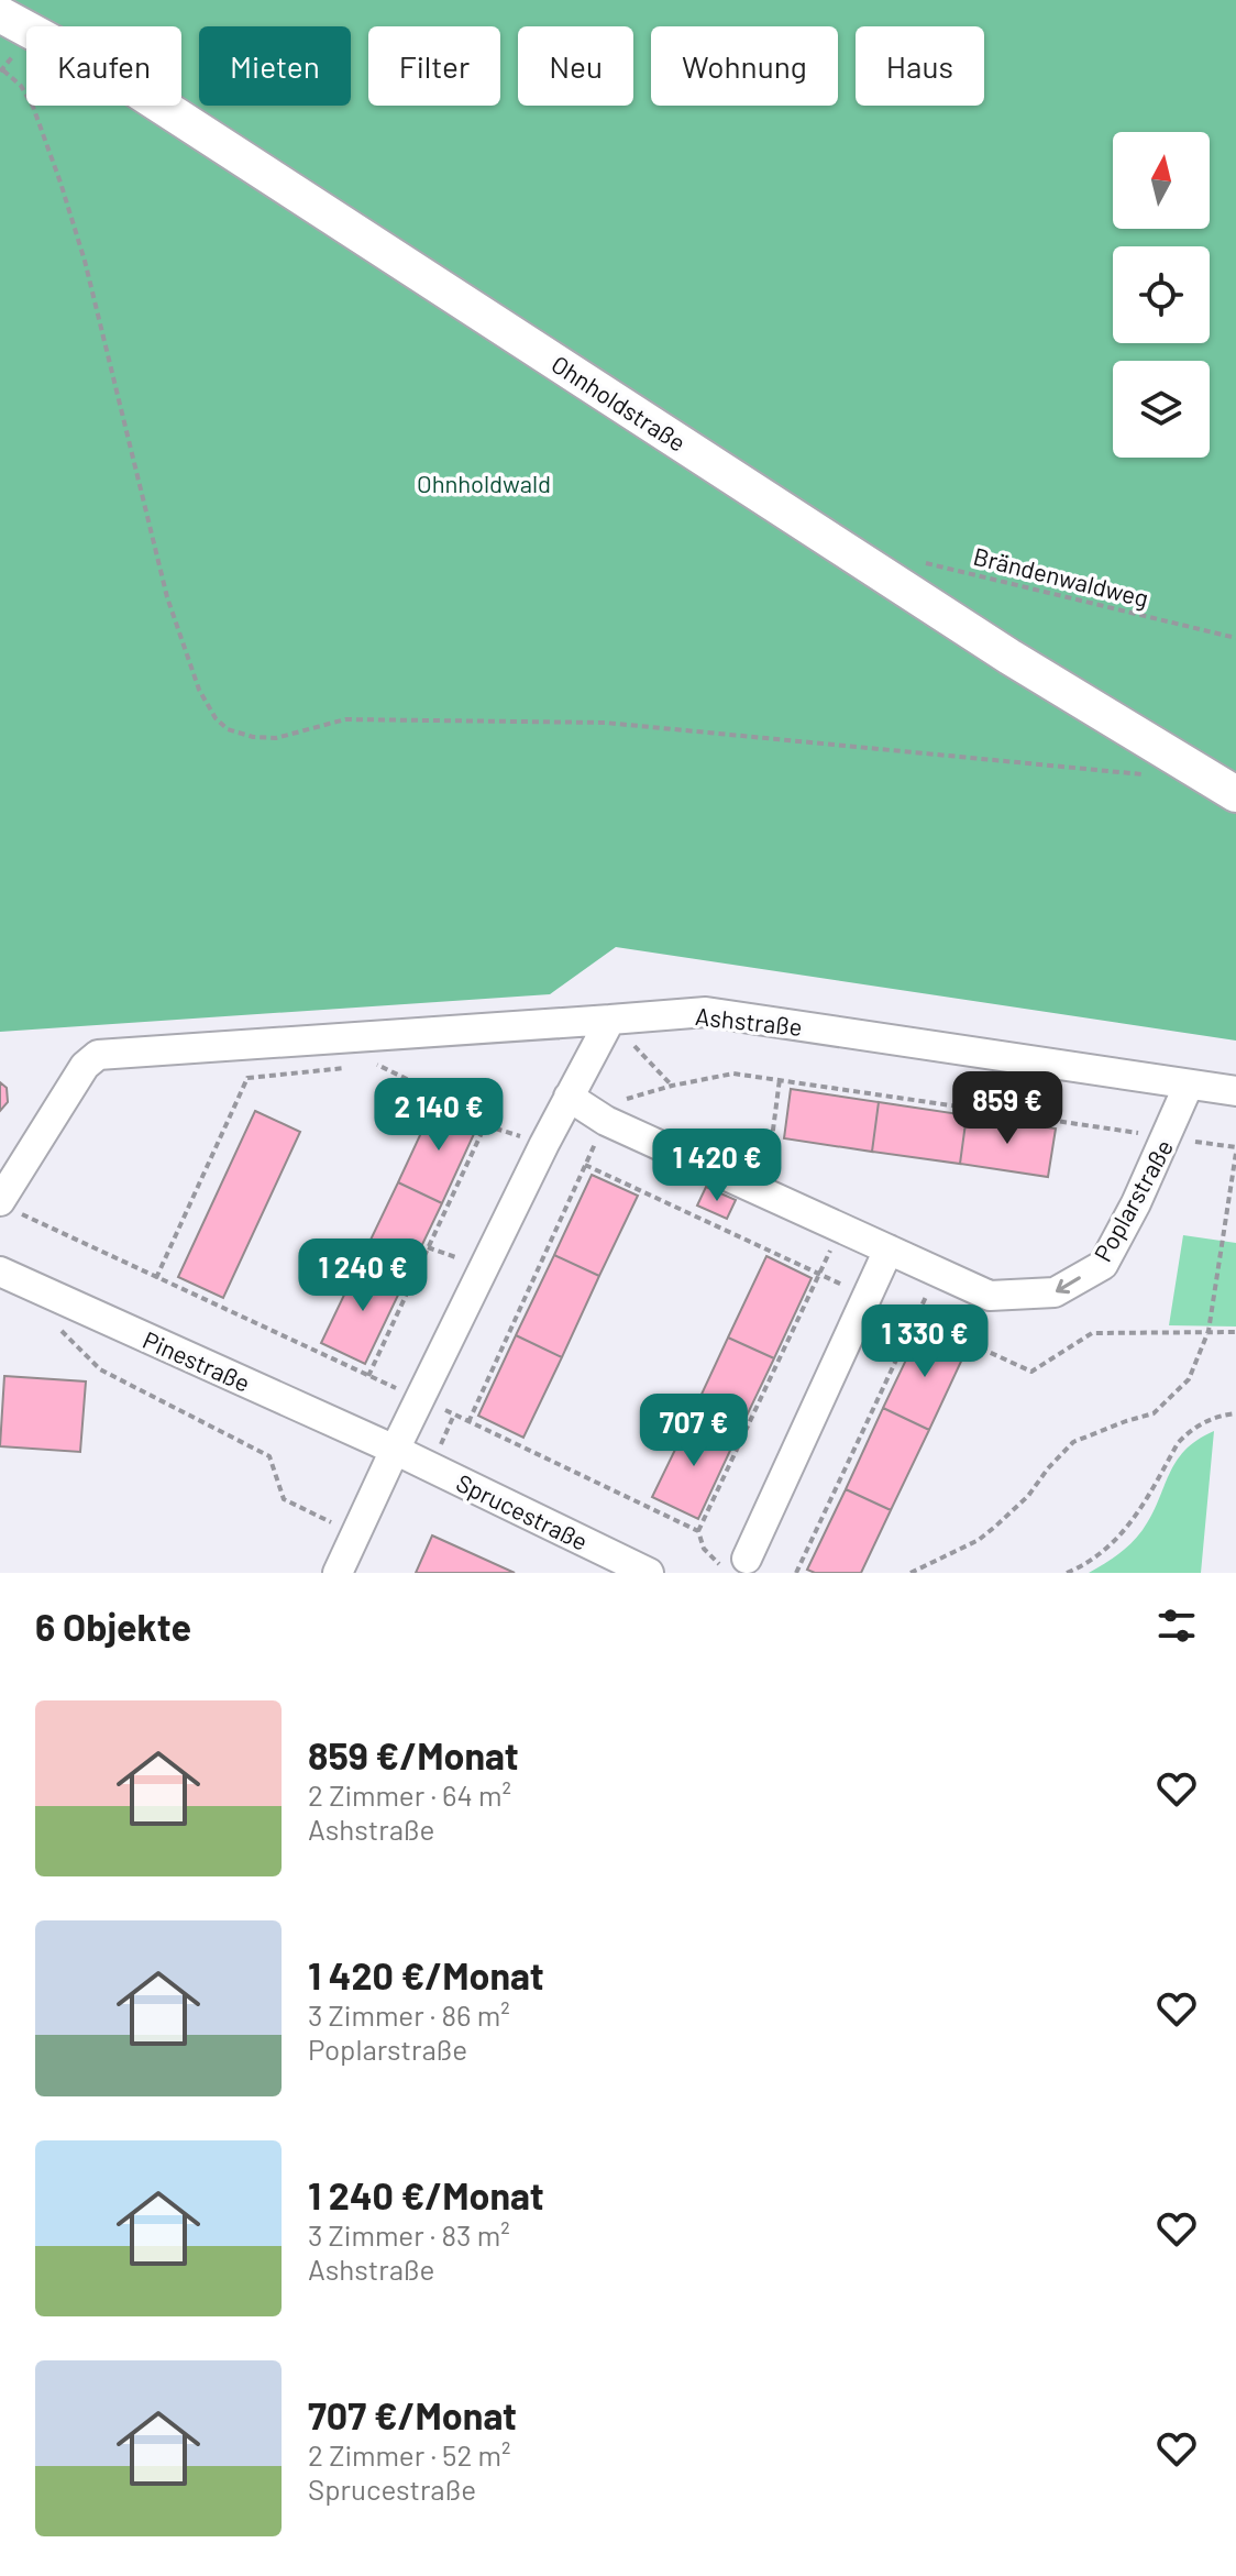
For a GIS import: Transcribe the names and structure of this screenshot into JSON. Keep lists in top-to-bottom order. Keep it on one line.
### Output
{"streets":{"main road":["Ohnholdstraße"],"street":["Ashstraße","Poplarstraße","Pinestraße","Sprucestraße"],"path":["Brändenwaldweg"]},"crossings":[["Ohnholdstraße","Brändenwaldweg"],["Ashstraße","Poplarstraße"],["Pinestraße","Sprucestraße"]],"parks":["Ohnholdwald"],"north":"top","page":{"chip":["Kaufen","Mieten","Filter","Neu","Wohnung","Haus"],"price":["859 €","2 140 €","1 420 €","1 240 €","1 330 €","707 €"],"heading":"6 Objekte","list":[{"name":"859 €/Monat","note":"2 Zimmer · 64 m² · Ashstraße"},{"name":"1 420 €/Monat","note":"3 Zimmer · 86 m² · Poplarstraße"},{"name":"1 240 €/Monat","note":"3 Zimmer · 83 m² · Ashstraße"},{"name":"707 €/Monat","note":"2 Zimmer · 52 m² · Sprucestraße"}]}}
